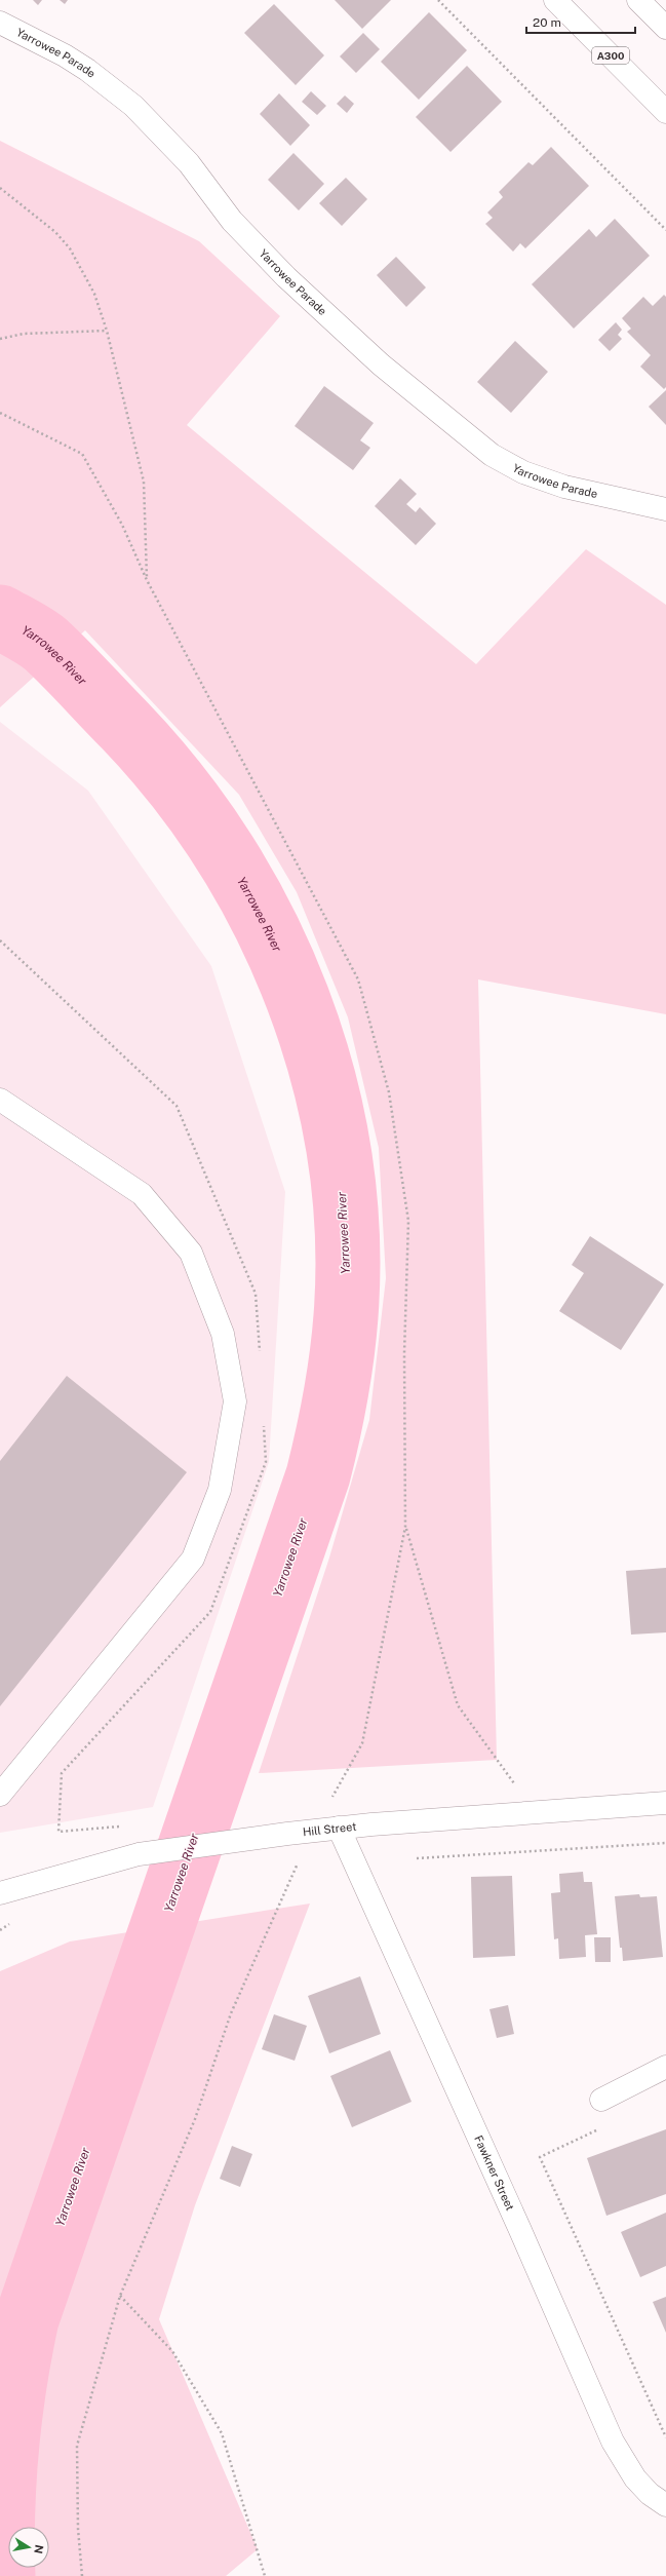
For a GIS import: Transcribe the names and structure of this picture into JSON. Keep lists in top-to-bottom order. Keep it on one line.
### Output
{"streets":{"main road":["Yarrowee Parade","A300","Hill Street","Fawkner Street"]},"crossings":[["Hill Street","Fawkner Street"]],"water":["Yarrowee River"],"scale_bar":"20 m","north":"right"}
